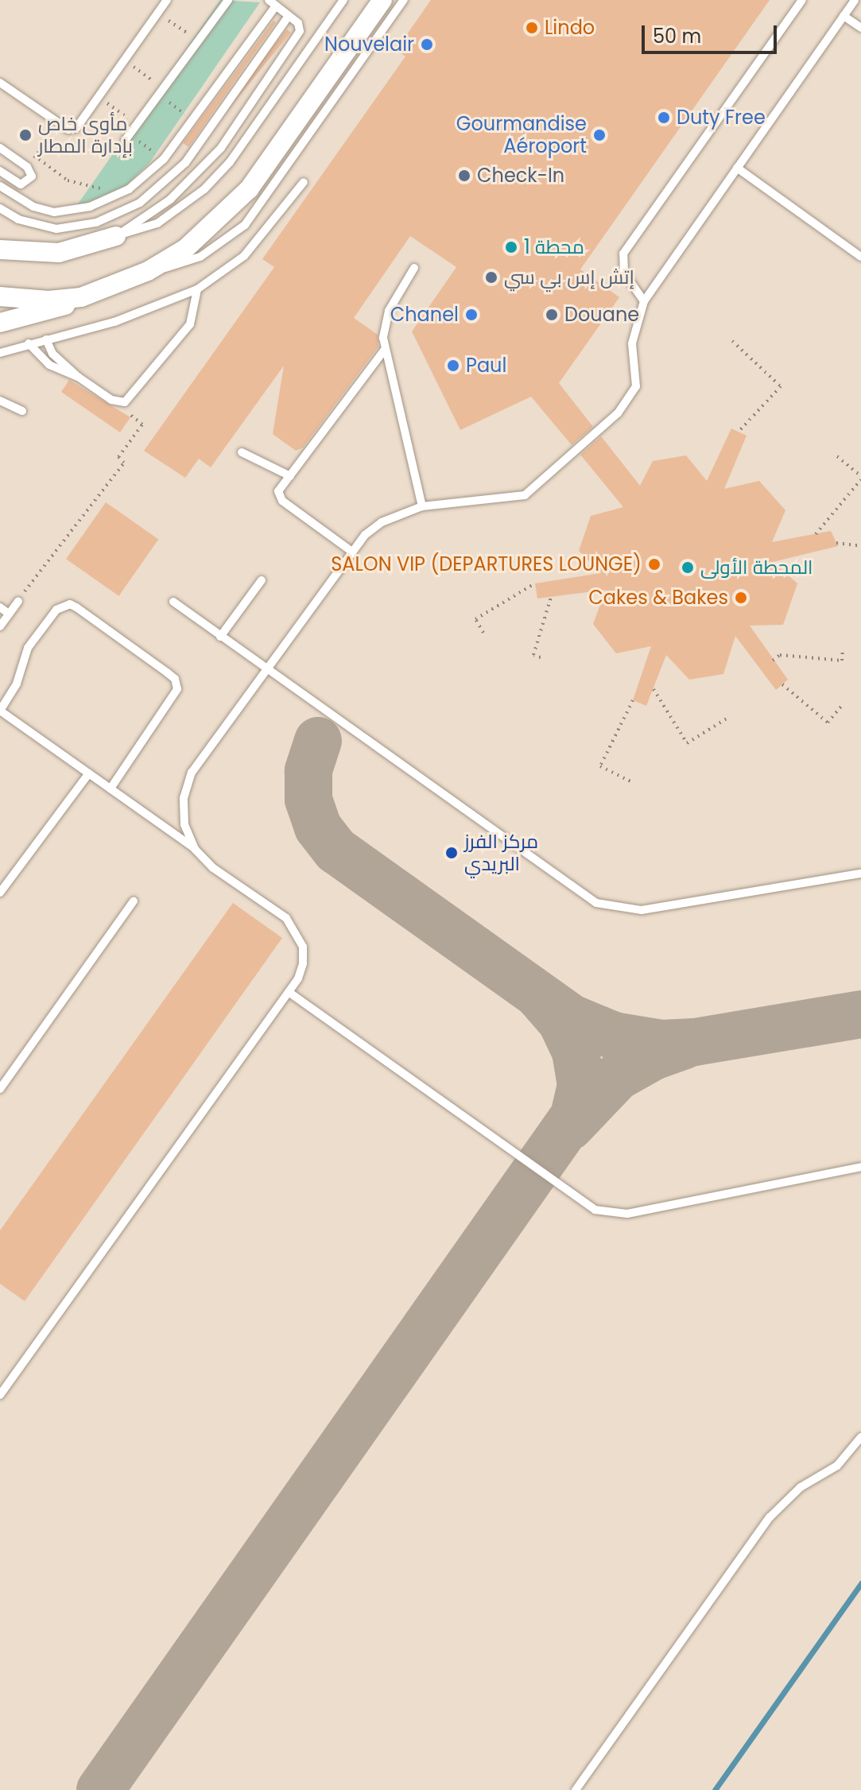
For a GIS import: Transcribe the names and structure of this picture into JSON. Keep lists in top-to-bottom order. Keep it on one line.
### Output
{"places":["Lindo","Nouvelair","Duty Free","مأوى خاص بإدارة المطار","Gourmandise Aéroport","Check-In","محطة 1","إتش إس بي سي","Chanel","Douane","Paul","SALON VIP (DEPARTURES LOUNGE)","المحطة الأولى","Cakes & Bakes","مركز الفرز البريدي"],"scale_bar":"50 m"}
